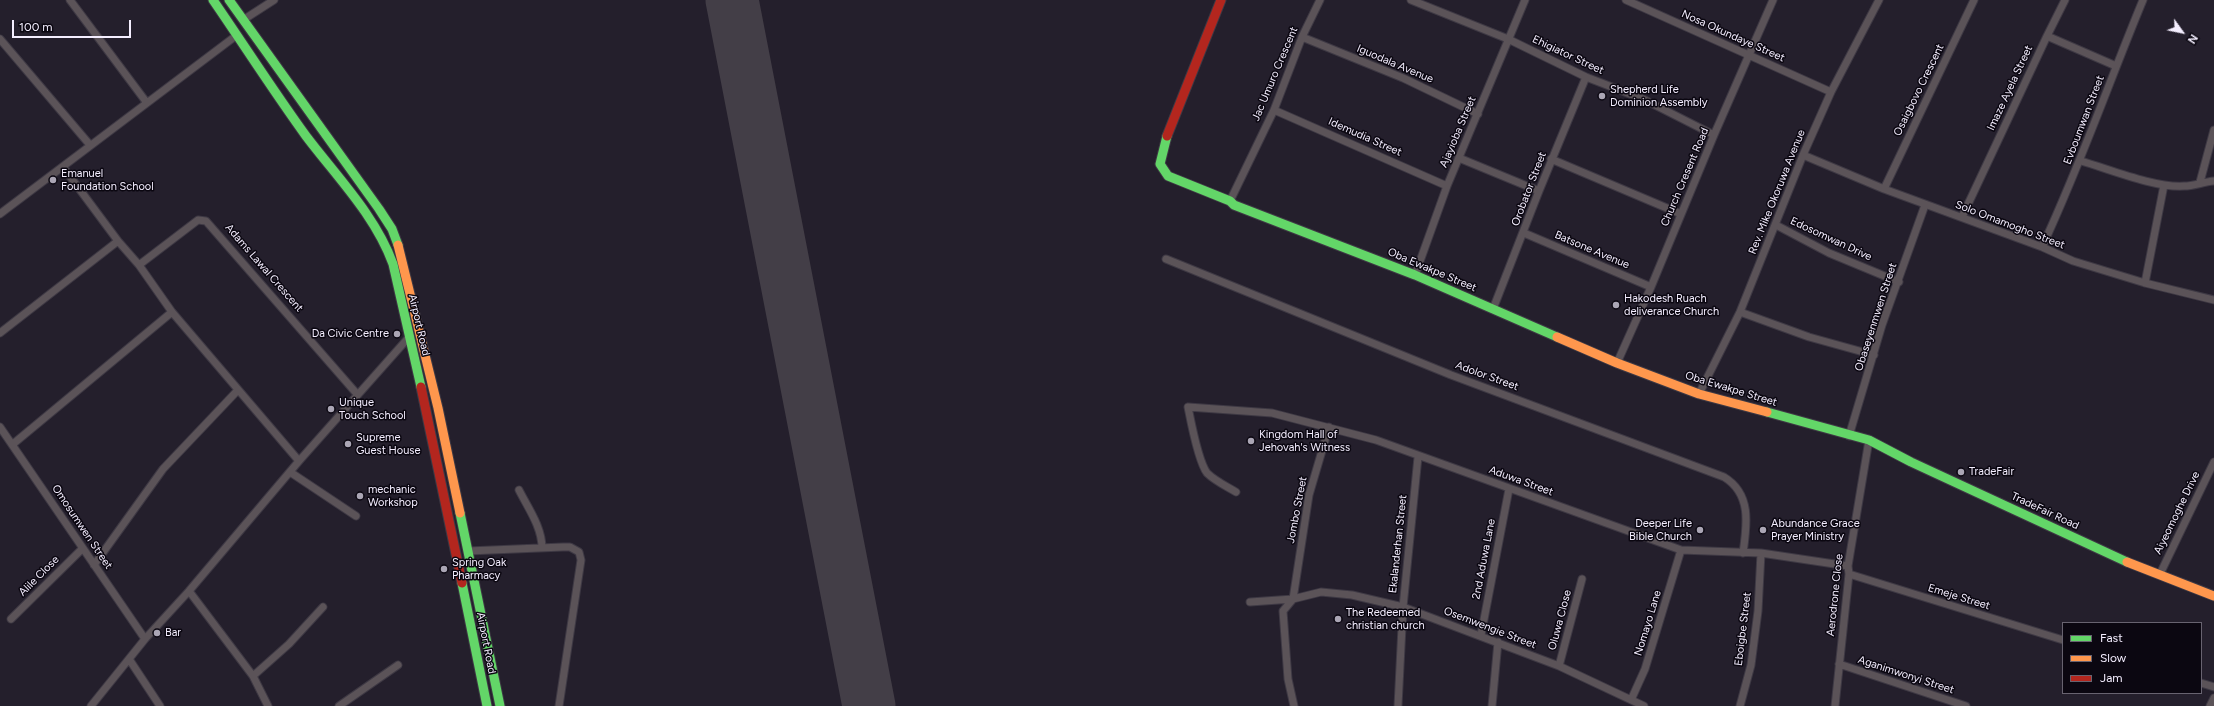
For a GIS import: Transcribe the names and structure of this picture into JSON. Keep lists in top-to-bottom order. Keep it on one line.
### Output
{"streets":{"main road":["Oba Ewakpe Street","Airport Road","TradeFair Road"],"street":["Nosa Okundaye Street","Ehigiator Street","Iguodala Avenue","Jac Umuro Crescent","Imaze Ayela Street","Osaigbovo Crescent","Evboumwan Street","Ajayioba Street","Idemudia Street","Church Cresent Road","Orobator Street","Rev. Mike Okoruwa Avenue","Solo Omamogho Street","Edosomwan Drive","Batsone Avenue","Adams Lawal Crescent","Obaseyenmwen Street","Adolor Street","Aduwa Street","Jombo Street","Aiyeomoghe Drive","Omosumwen Street","Ekalanderhan Street","2nd Aduwa Lane","Alile Close","Aerodrone Close","Emeje Street","Oluwa Close","Nomayo Lane","Osemwengie Street","Eboigbe Street","Aganimwonyi Street"]},"crossings":[["Nosa Okundaye Street","Church Cresent Road"],["Nosa Okundaye Street","Rev. Mike Okoruwa Avenue"],["Ehigiator Street","Ajayioba Street"],["Ehigiator Street","Church Cresent Road"],["Ehigiator Street","Orobator Street"],["Iguodala Avenue","Jac Umuro Crescent"],["Iguodala Avenue","Ajayioba Street"],["Jac Umuro Crescent","Idemudia Street"],["Jac Umuro Crescent","Oba Ewakpe Street"],["Imaze Ayela Street","Solo Omamogho Street"],["Osaigbovo Crescent","Solo Omamogho Street"],["Evboumwan Street","Solo Omamogho Street"],["Ajayioba Street","Idemudia Street"],["Ajayioba Street","Oba Ewakpe Street"],["Church Cresent Road","Batsone Avenue"],["Church Cresent Road","Oba Ewakpe Street"],["Orobator Street","Batsone Avenue"],["Orobator Street","Oba Ewakpe Street"],["Rev. Mike Okoruwa Avenue","Solo Omamogho Street"],["Rev. Mike Okoruwa Avenue","Edosomwan Drive"],["Rev. Mike Okoruwa Avenue","Oba Ewakpe Street"],["Solo Omamogho Street","Obaseyenmwen Street"],["Edosomwan Drive","Obaseyenmwen Street"],["Oba Ewakpe Street","Obaseyenmwen Street"],["Oba Ewakpe Street","TradeFair Road"],["Oba Ewakpe Street","Aerodrone Close"],["Adolor Street","Aduwa Street"],["Aduwa Street","Jombo Street"],["Aduwa Street","Ekalanderhan Street"],["Aduwa Street","2nd Aduwa Lane"],["Aduwa Street","Aerodrone Close"],["Aduwa Street","Emeje Street"],["Aduwa Street","Nomayo Lane"],["Aduwa Street","Eboigbe Street"],["Jombo Street","Osemwengie Street"],["TradeFair Road","Aiyeomoghe Drive"],["TradeFair Road","Aerodrone Close"],["Omosumwen Street","Alile Close"],["Ekalanderhan Street","Osemwengie Street"],["2nd Aduwa Lane","Osemwengie Street"],["Aerodrone Close","Emeje Street"],["Aerodrone Close","Aganimwonyi Street"],["Oluwa Close","Osemwengie Street"],["Nomayo Lane","Osemwengie Street"]],"places":["Shepherd Life Dominion Assembly","Emanuel Foundation School","Hakodesh Ruach deliverance Church","Da Civic Centre","Unique Touch School","Kingdom Hall of Jehovah's Witness","Supreme Guest House","TradeFair","mechanic Workshop","Deeper Life Bible Church","Abundance Grace Prayer Ministry","Spring Oak Pharmacy","The Redeemed christian church","Bar"],"legend":["Fast","Slow","Jam"],"scale_bar":"100 m","north":"bottom right"}
